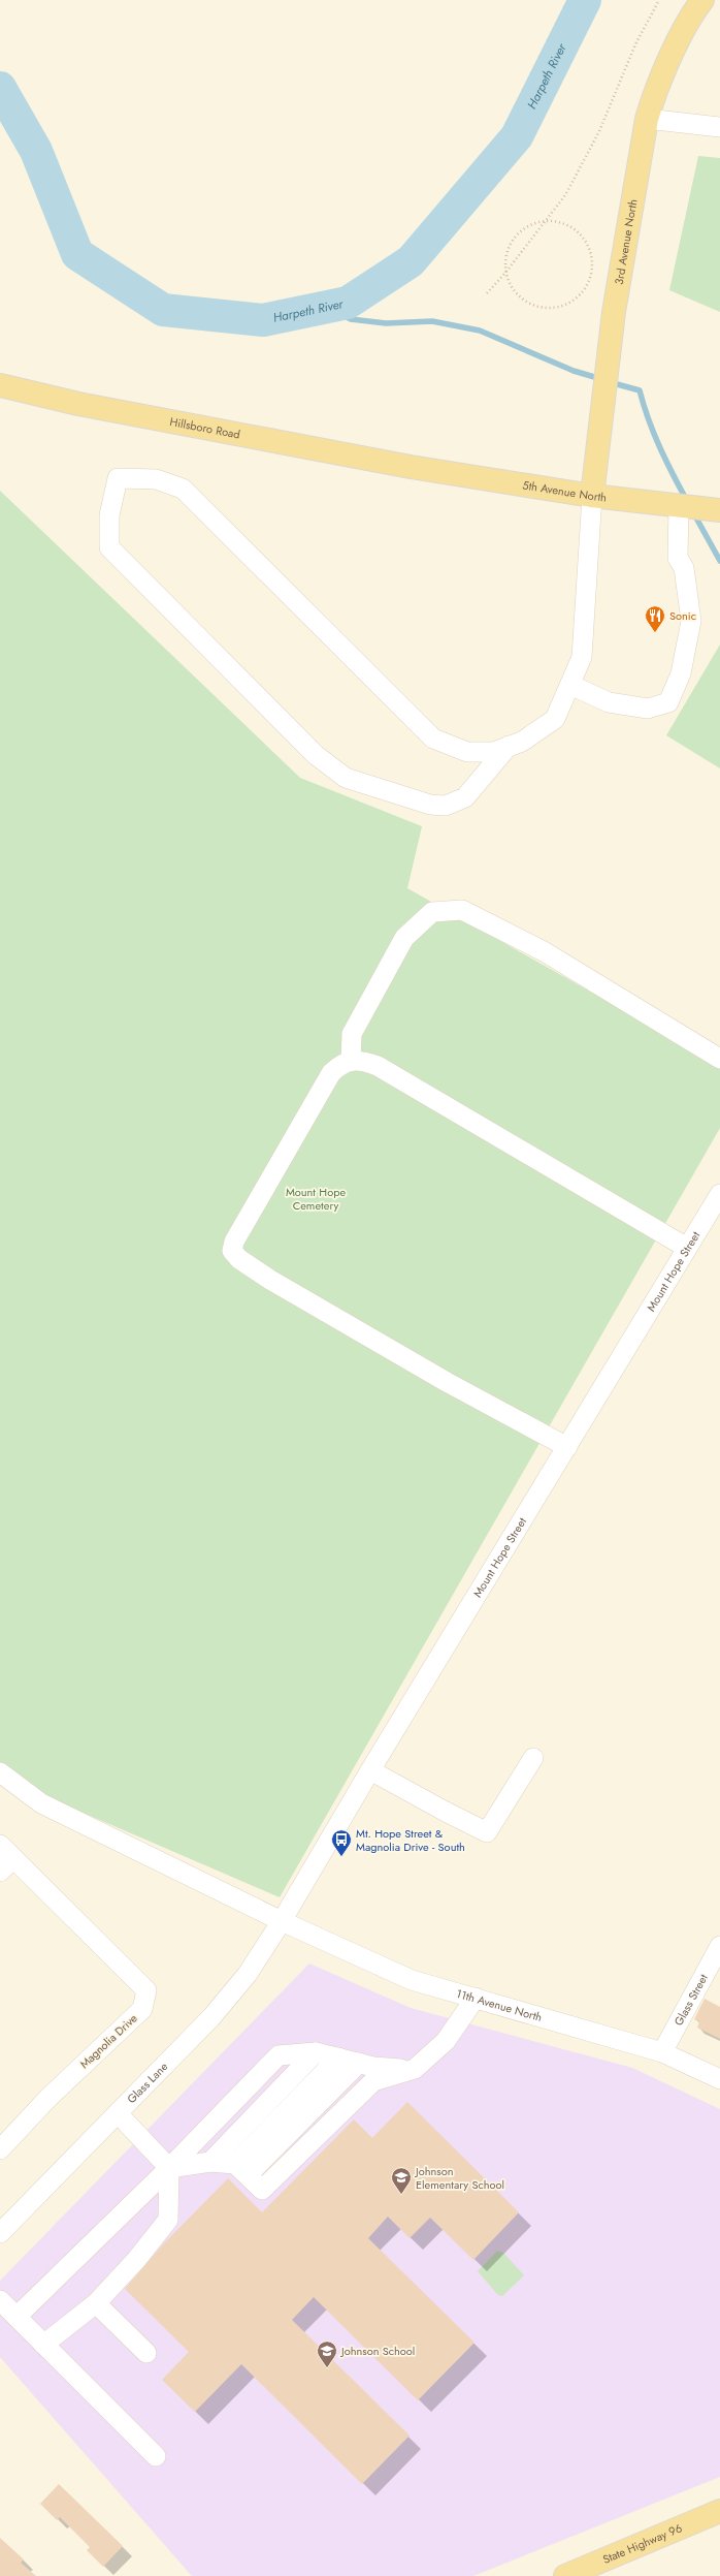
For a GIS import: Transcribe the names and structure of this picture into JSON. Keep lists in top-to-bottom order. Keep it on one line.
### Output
{"streets":{"main road":["3rd Avenue North","Hillsboro Road","5th Avenue North","State Highway 96"],"street":["Mount Hope Street","Glass Street","11th Avenue North","Magnolia Drive","Glass Lane"]},"crossings":[["3rd Avenue North","5th Avenue North"],["Hillsboro Road","5th Avenue North"],["Mount Hope Street","11th Avenue North"],["Mount Hope Street","Glass Lane"],["Glass Street","11th Avenue North"],["11th Avenue North","Glass Lane"]],"water":["Harpeth River"],"parks":["Mount Hope Cemetery"],"places":{"restaurant":["Sonic"],"bus stop":["Mt. Hope Street & Magnolia Drive - South"],"school or university":["Johnson Elementary School","Johnson School"]}}
